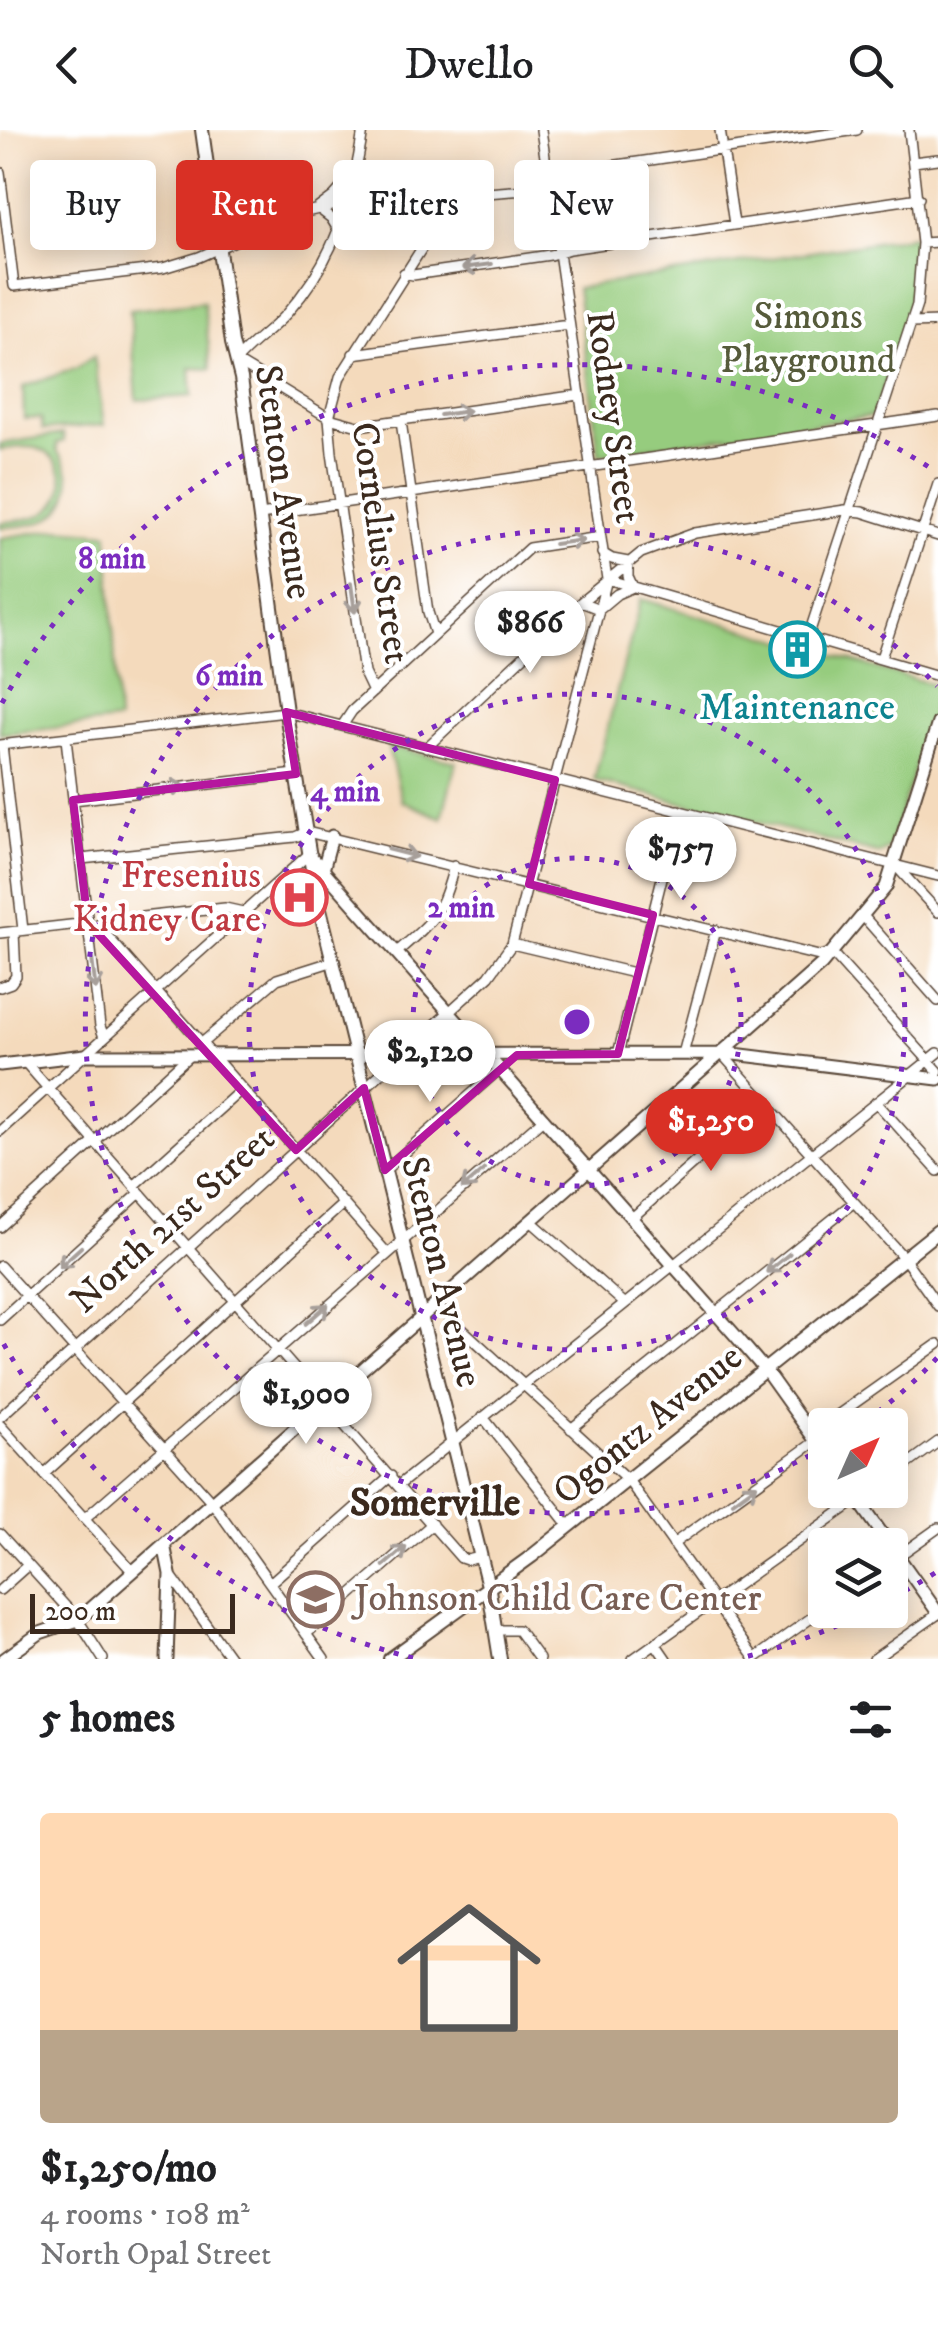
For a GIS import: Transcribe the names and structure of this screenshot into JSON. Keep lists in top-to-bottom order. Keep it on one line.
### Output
{"streets":{"main road":["Stenton Avenue","Ogontz Avenue"],"street":["Rodney Street","Cornelius Street","North 21st Street"]},"crossings":[["Rodney Street","North 21st Street"],["Stenton Avenue","North 21st Street"],["Stenton Avenue","Ogontz Avenue"]],"districts":["Somerville"],"parks":["Simons Playground"],"places":{"building":["Maintenance"],"hospital":["Fresenius Kidney Care"],"school or university":["Johnson Child Care Center"]},"scale_bar":"200 m","north":"top right","page":{"header":"Dwello","chip":["Buy","Rent","Filters","New"],"price":["$866","$757","$2,120","$1,250","$1,900"],"scale":"200 m","heading":"5 homes","list":[{"name":"$1,250/mo","note":"4 rooms · 108 m² · North Opal Street"}]},"rings":["8 min","6 min","4 min","2 min"]}
